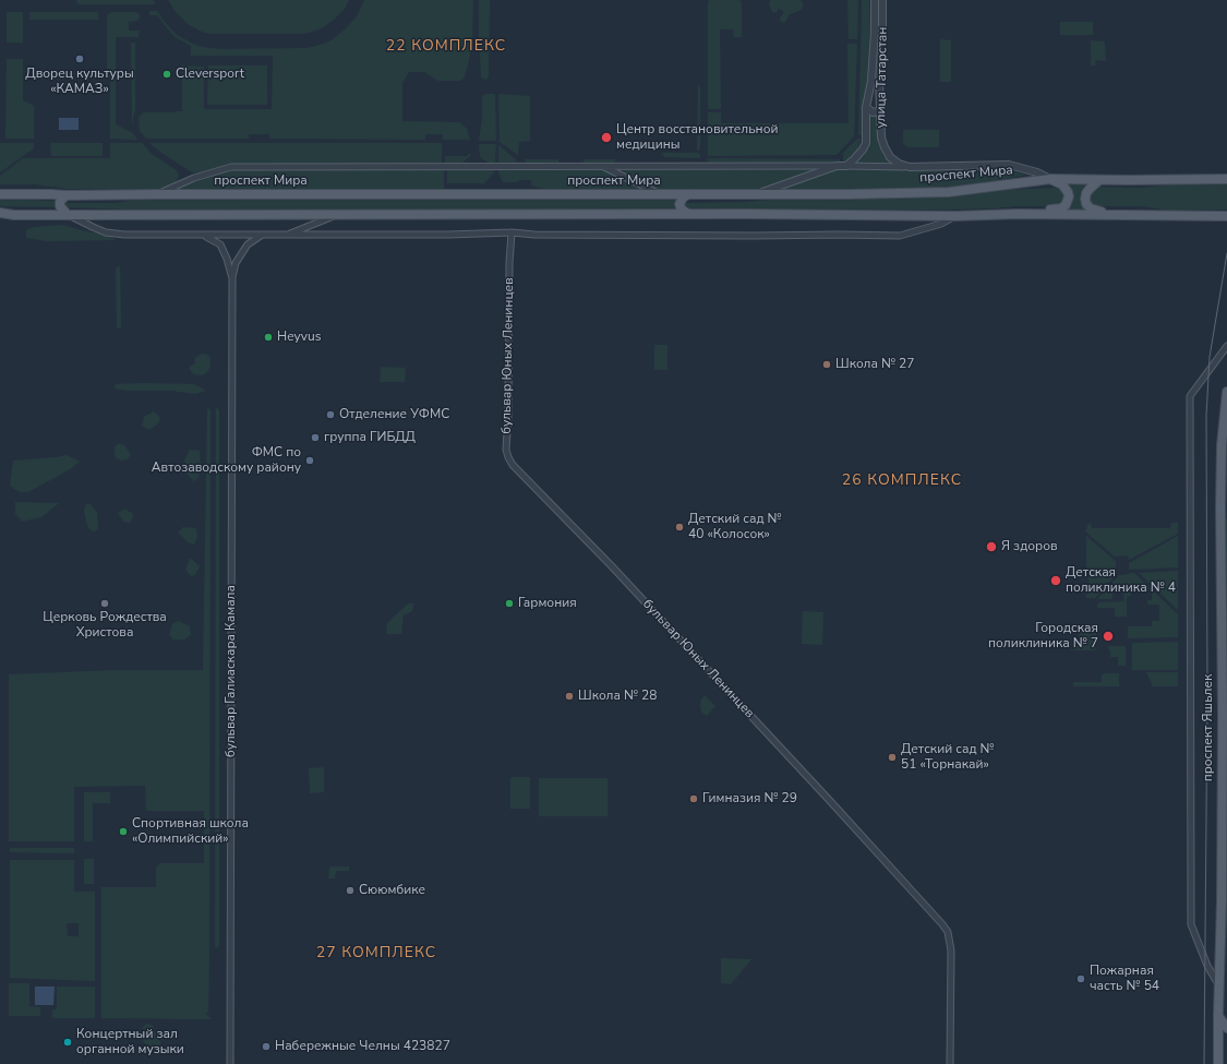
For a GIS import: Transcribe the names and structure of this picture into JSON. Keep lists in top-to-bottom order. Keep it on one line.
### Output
{"streets":{"main road":["проспект Мира","проспект Яшьлек"],"street":["улица Татарстан","бульвар Юных Ленинцев","бульвар Галиаскара Камала"]},"districts":["22 КОМПЛЕКС","26 КОМПЛЕКС","27 КОМПЛЕКС"],"places":["Дворец культуры «КАМАЗ»","Cleversport","Центр восстановительной медицины","Heyvus","Школа № 27","Отделение УФМС","группа ГИБДД","ФМС по Автозаводскому району","Детский сад № 40 «Колосок»","Я здоров","Детская поликлиника № 4","Церковь Рождества Христова","Гармония","Городская поликлиника № 7","Школа № 28","Детский сад № 51 «Торнакай»","Гимназия № 29","Спортивная школа «Олимпийский»","Сююмбике","Пожарная часть № 54","Концертный зал органной музыки","Набережные Челны 423827"]}
